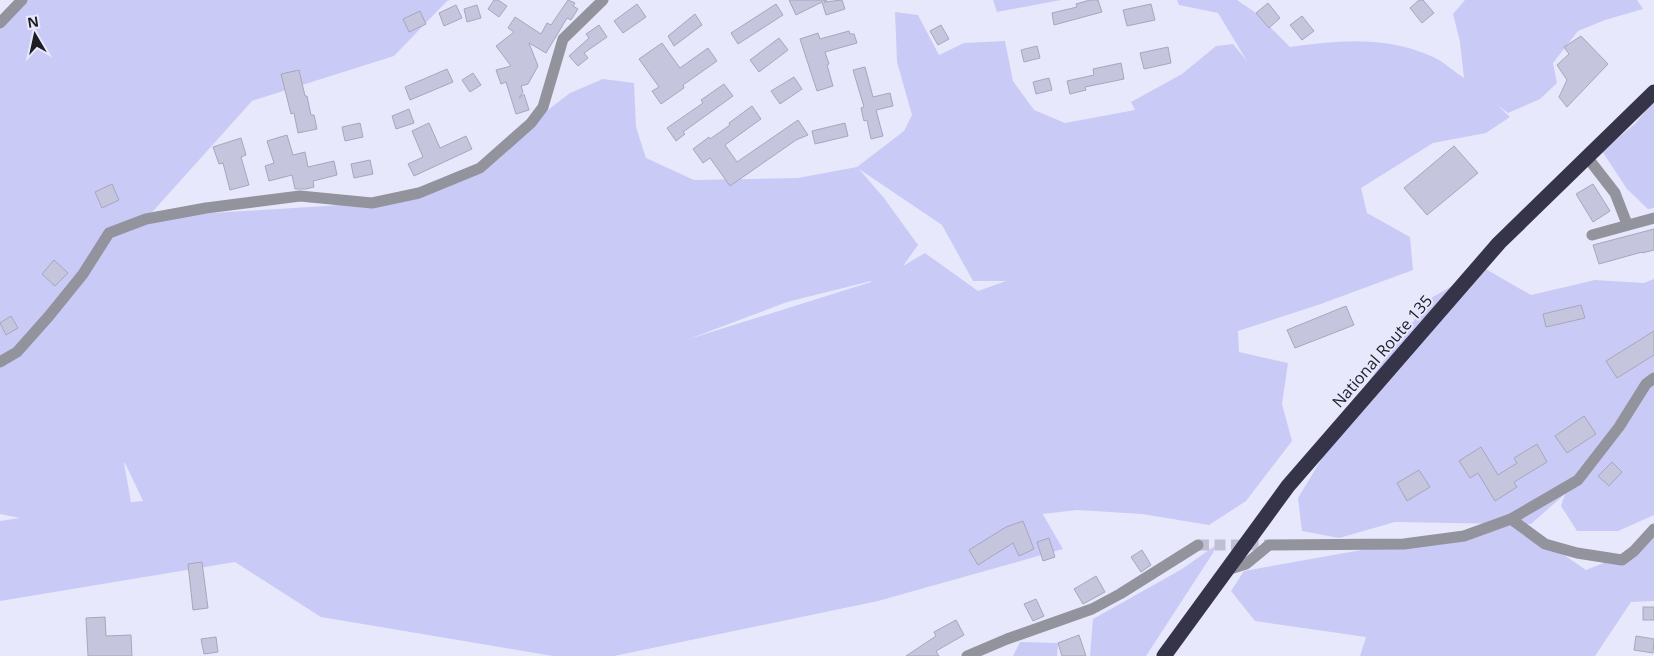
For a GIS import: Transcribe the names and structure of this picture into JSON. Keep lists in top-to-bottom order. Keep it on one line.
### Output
{"streets":{"highway":["National Route 135"]},"north":"top"}
